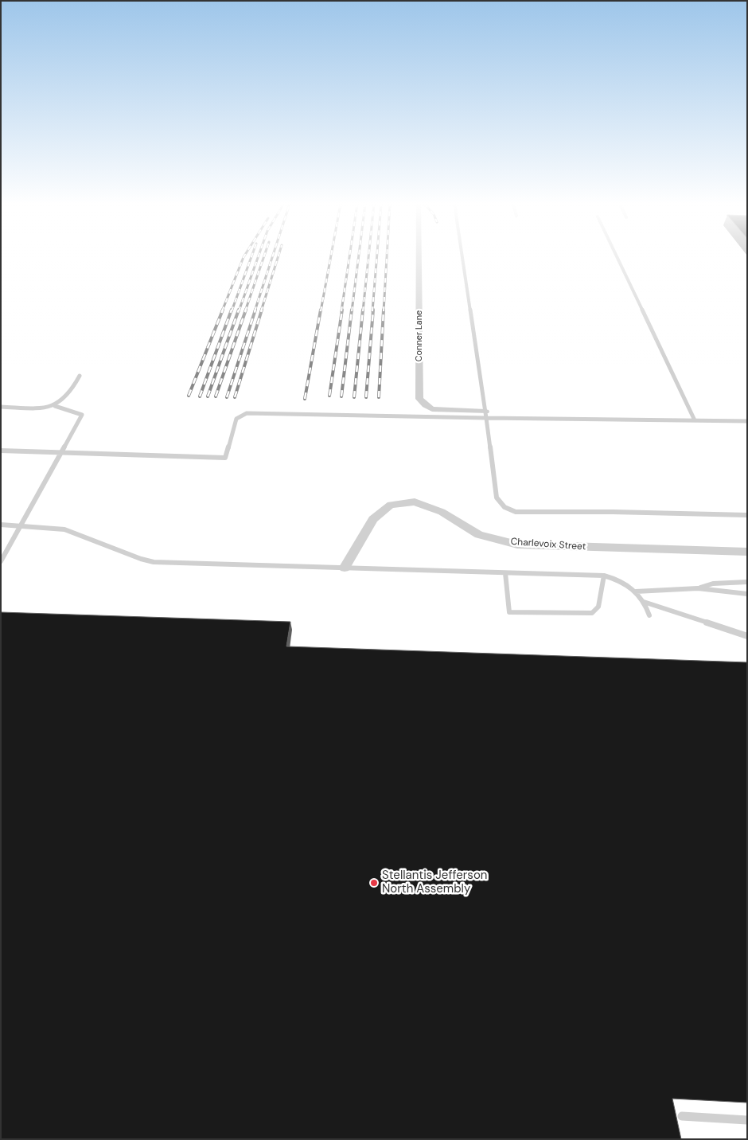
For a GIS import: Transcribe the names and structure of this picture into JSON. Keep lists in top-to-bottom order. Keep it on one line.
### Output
{"streets":{"street":["Conner Lane","Charlevoix Street"]},"places":["Stellantis Jefferson North Assembly"]}
